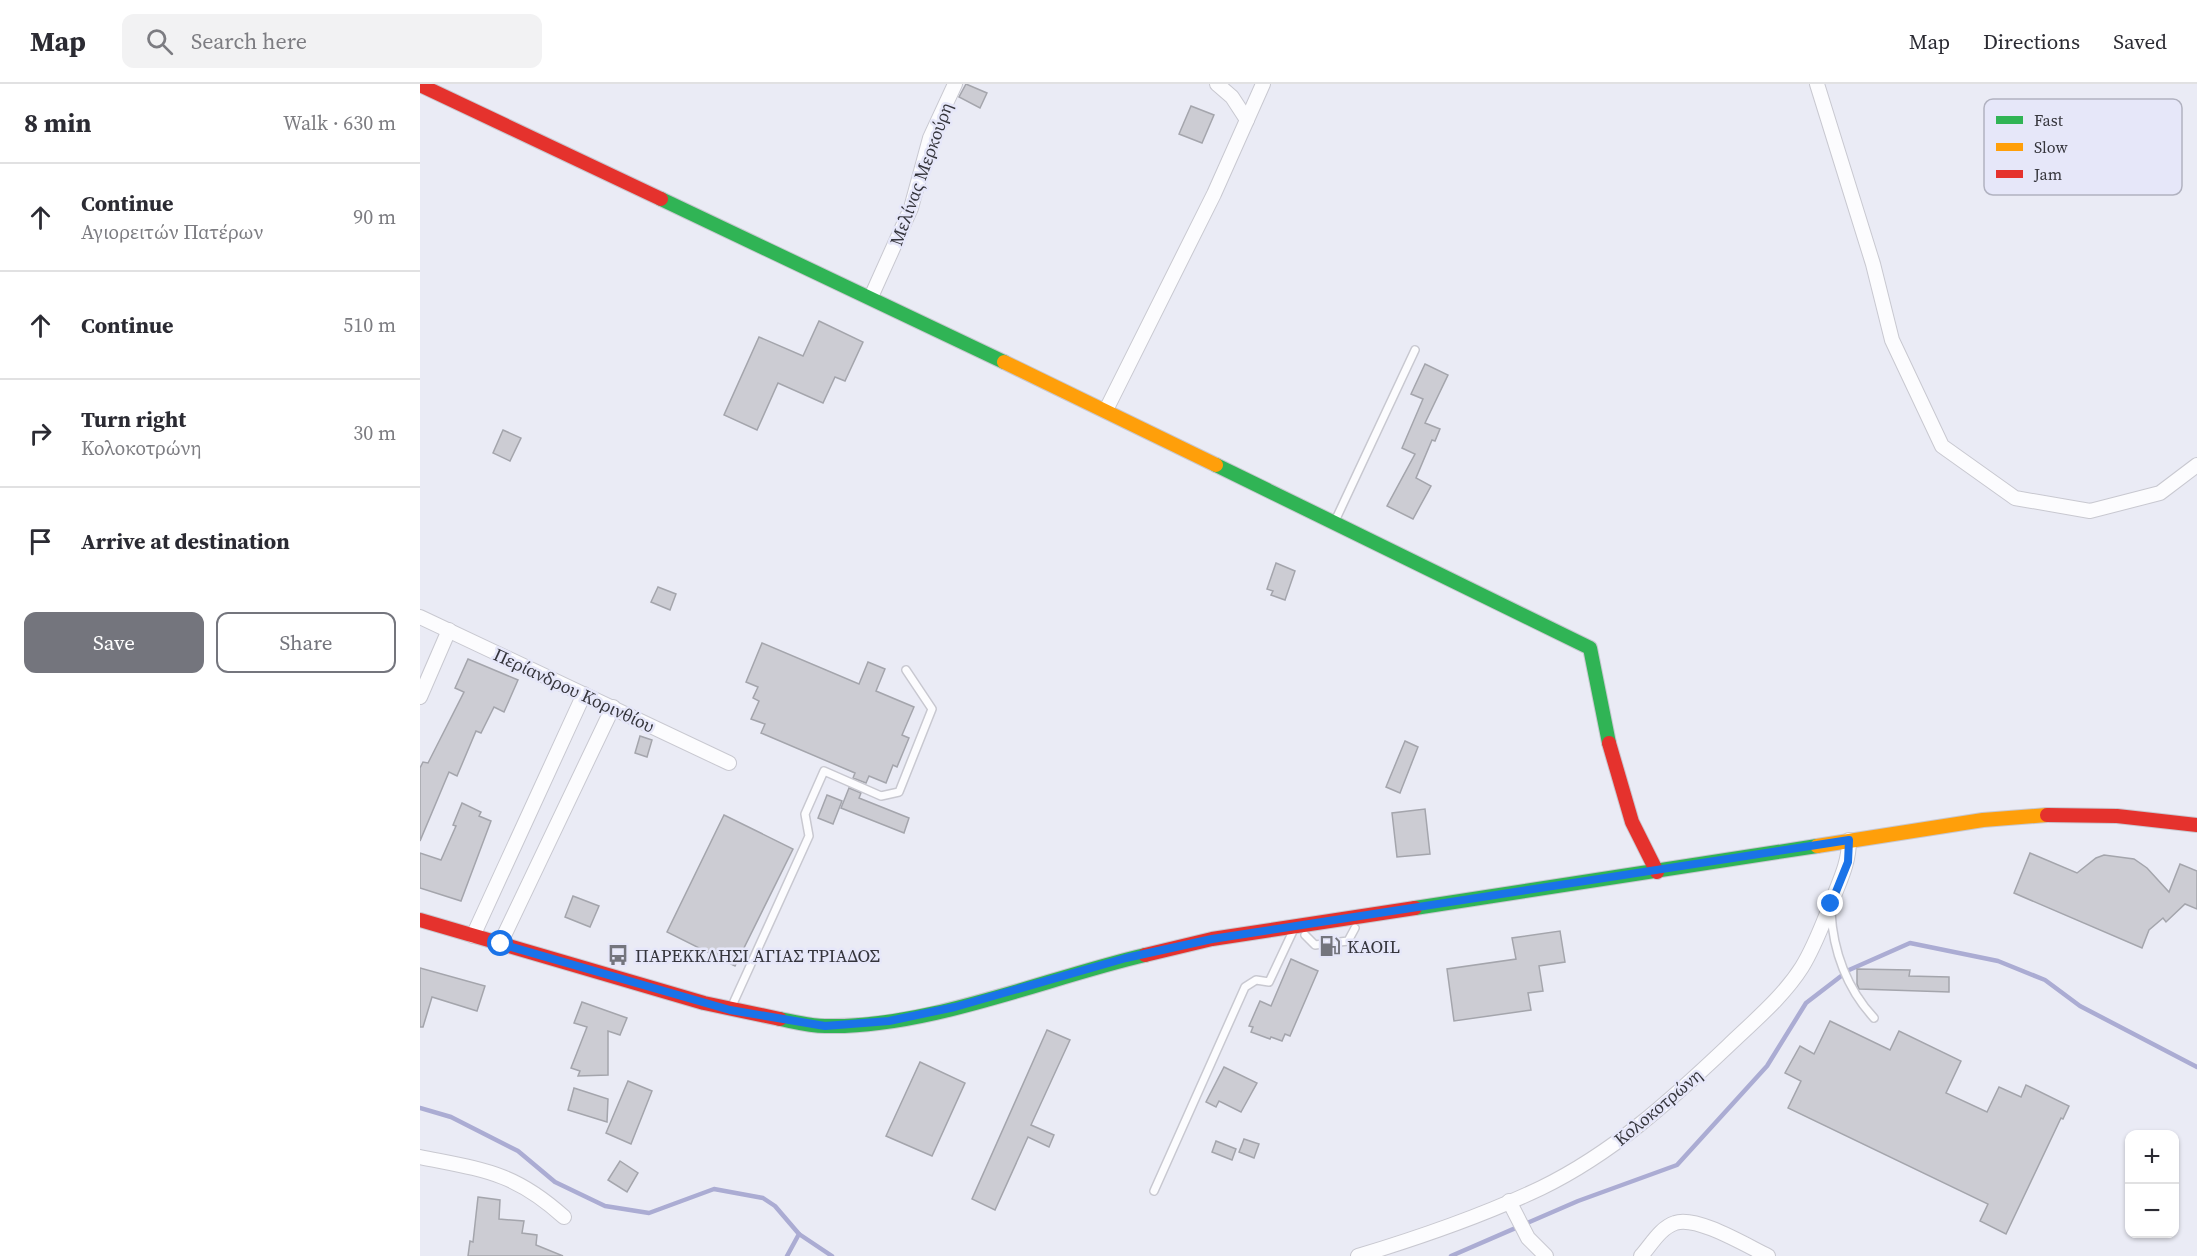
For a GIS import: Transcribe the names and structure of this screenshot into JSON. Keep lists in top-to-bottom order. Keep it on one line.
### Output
{"streets":{"street":["Μελίνας Μερκούρη","Περίανδρου Κορινθίου","Κολοκοτρώνη"]},"places":{"fuel station":["KAOIL"],"bus stop":["ΠΑΡΕΚΚΛΗΣΙ ΑΓΙΑΣ ΤΡΙΑΔΟΣ"]},"legend":["Fast","Slow","Jam"],"page":{"header":"Map","search":"Search here","nav":["Map","Directions","Saved"],"heading":["8 min","Walk · 630 m"],"list":[["Continue","Αγιορειτών Πατέρων","90 m"],["Continue","510 m"],["Turn right","Κολοκοτρώνη","30 m"],"Arrive at destination"],"buttons":["Save","Share"],"map_buttons":["+","−"]}}
